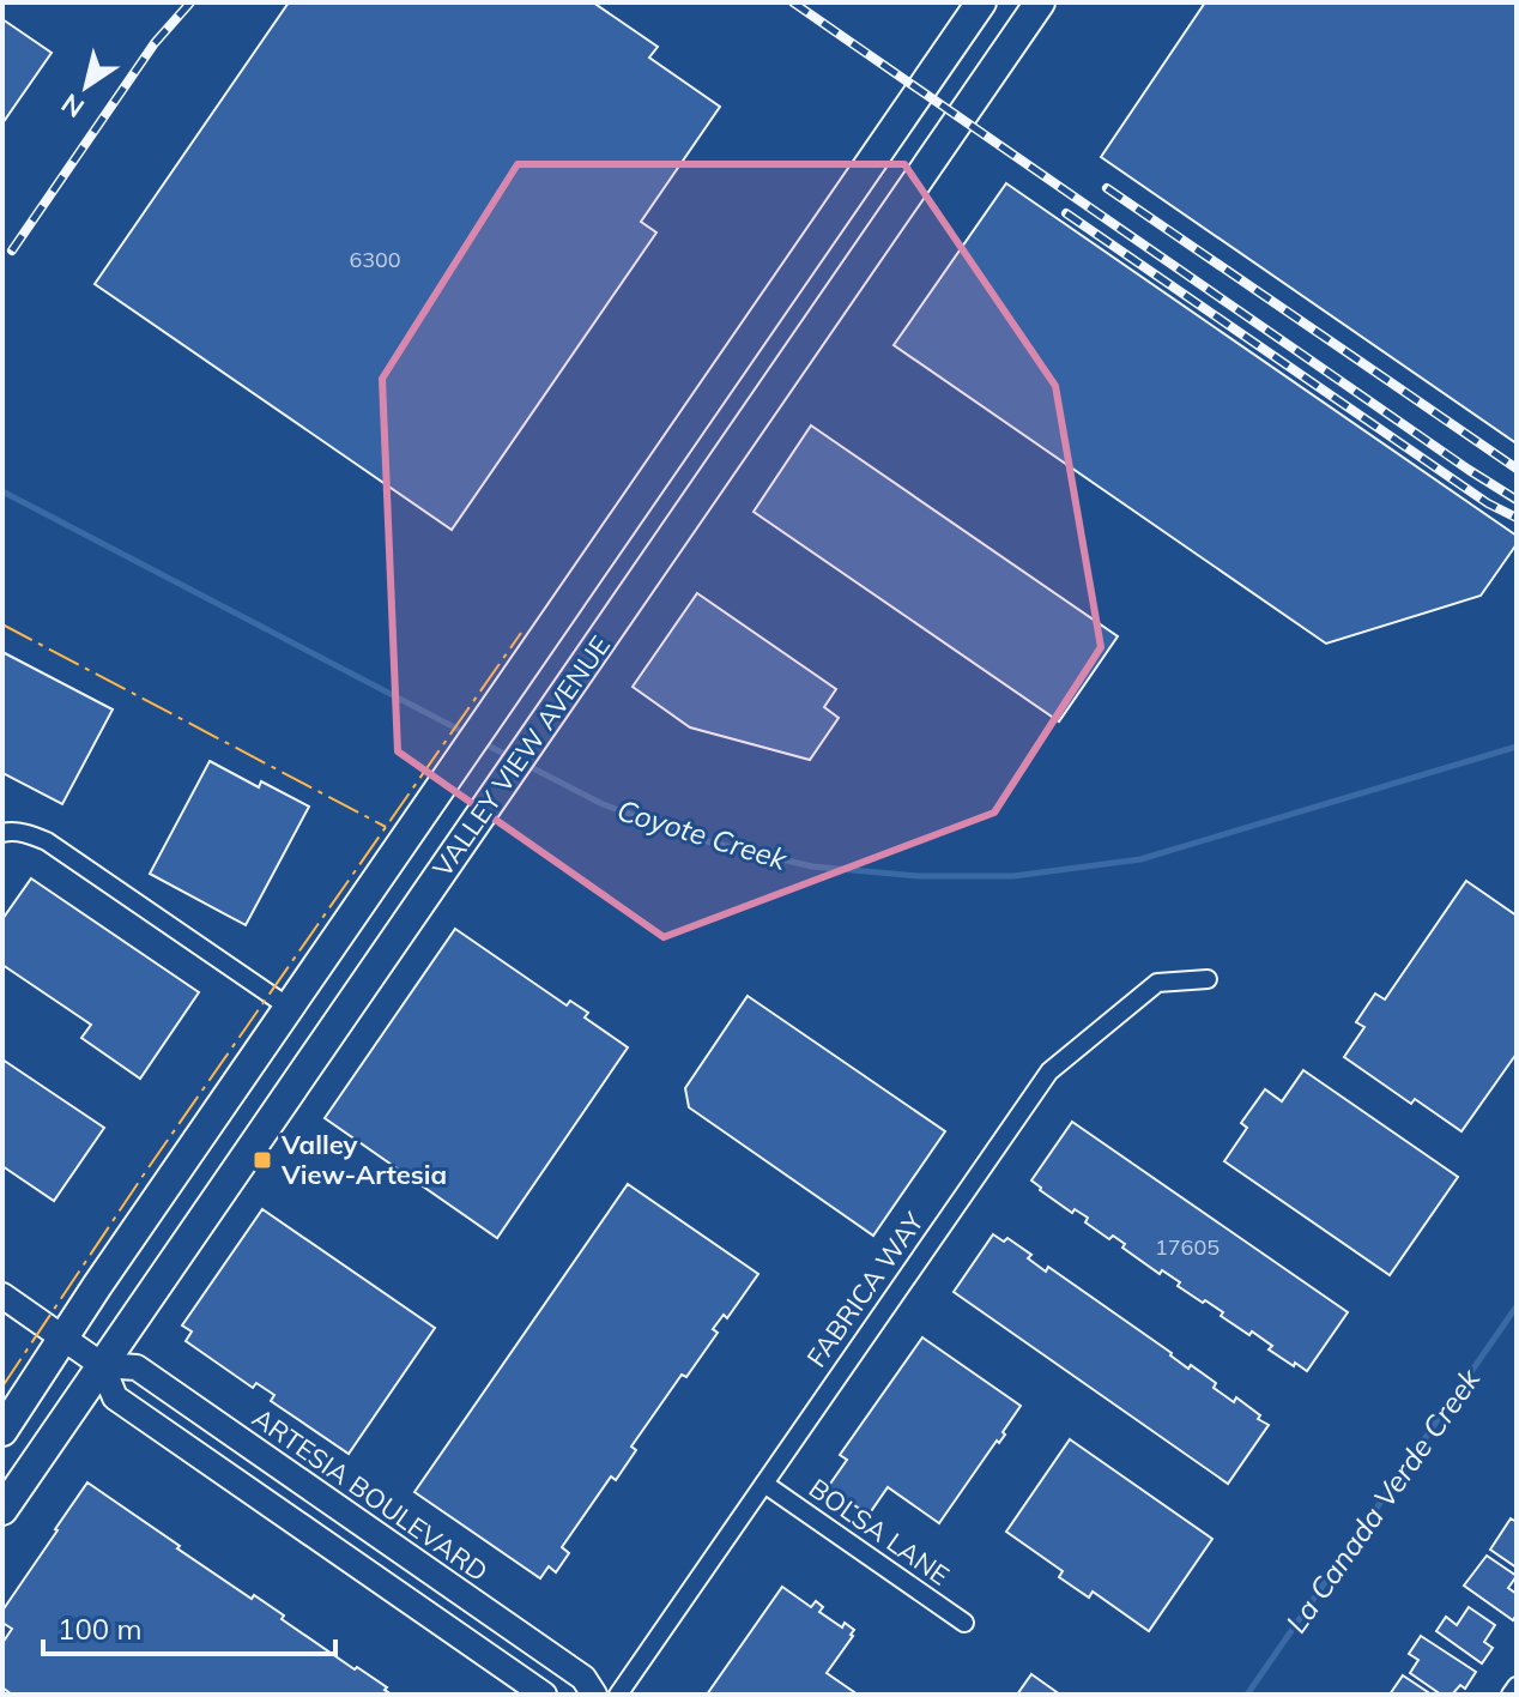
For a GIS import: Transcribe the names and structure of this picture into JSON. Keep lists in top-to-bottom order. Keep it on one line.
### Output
{"streets":{"main road":["VALLEY VIEW AVENUE","ARTESIA BOULEVARD"],"street":["FABRICA WAY","BOLSA LANE"]},"crossings":[["VALLEY VIEW AVENUE","ARTESIA BOULEVARD"],["FABRICA WAY","BOLSA LANE"]],"water":["Coyote Creek","La Canada Verde Creek"],"places":{"transit":["Valley View-Artesia"]},"house_numbers":["6300","17605"],"scale_bar":"100 m","north":"bottom left"}
